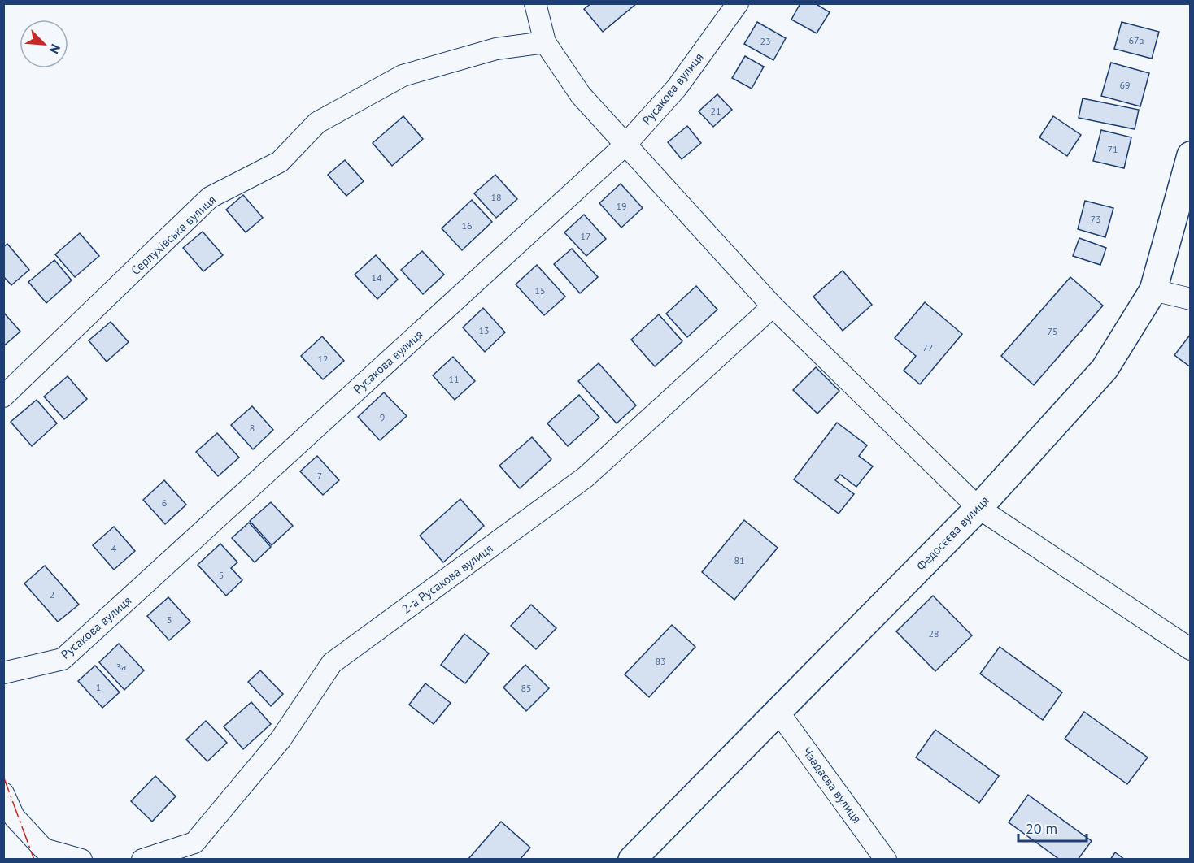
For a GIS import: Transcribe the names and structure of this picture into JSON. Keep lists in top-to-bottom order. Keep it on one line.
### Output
{"streets":{"main road":["Федосєєва вулиця"],"street":["Русакова вулиця","Серпухівська вулиця","2-а Русакова вулиця","Чаадаєва вулиця"]},"crossings":[["Федосєєва вулиця","Чаадаєва вулиця"]],"house_numbers":["67а","23","69","21","71","18","19","73","16","17","14","15","13","75","77","12","11","9","8","7","6","4","81","5","2","3","28","83","3а","1","85"],"scale_bar":"20 m","north":"bottom right"}
